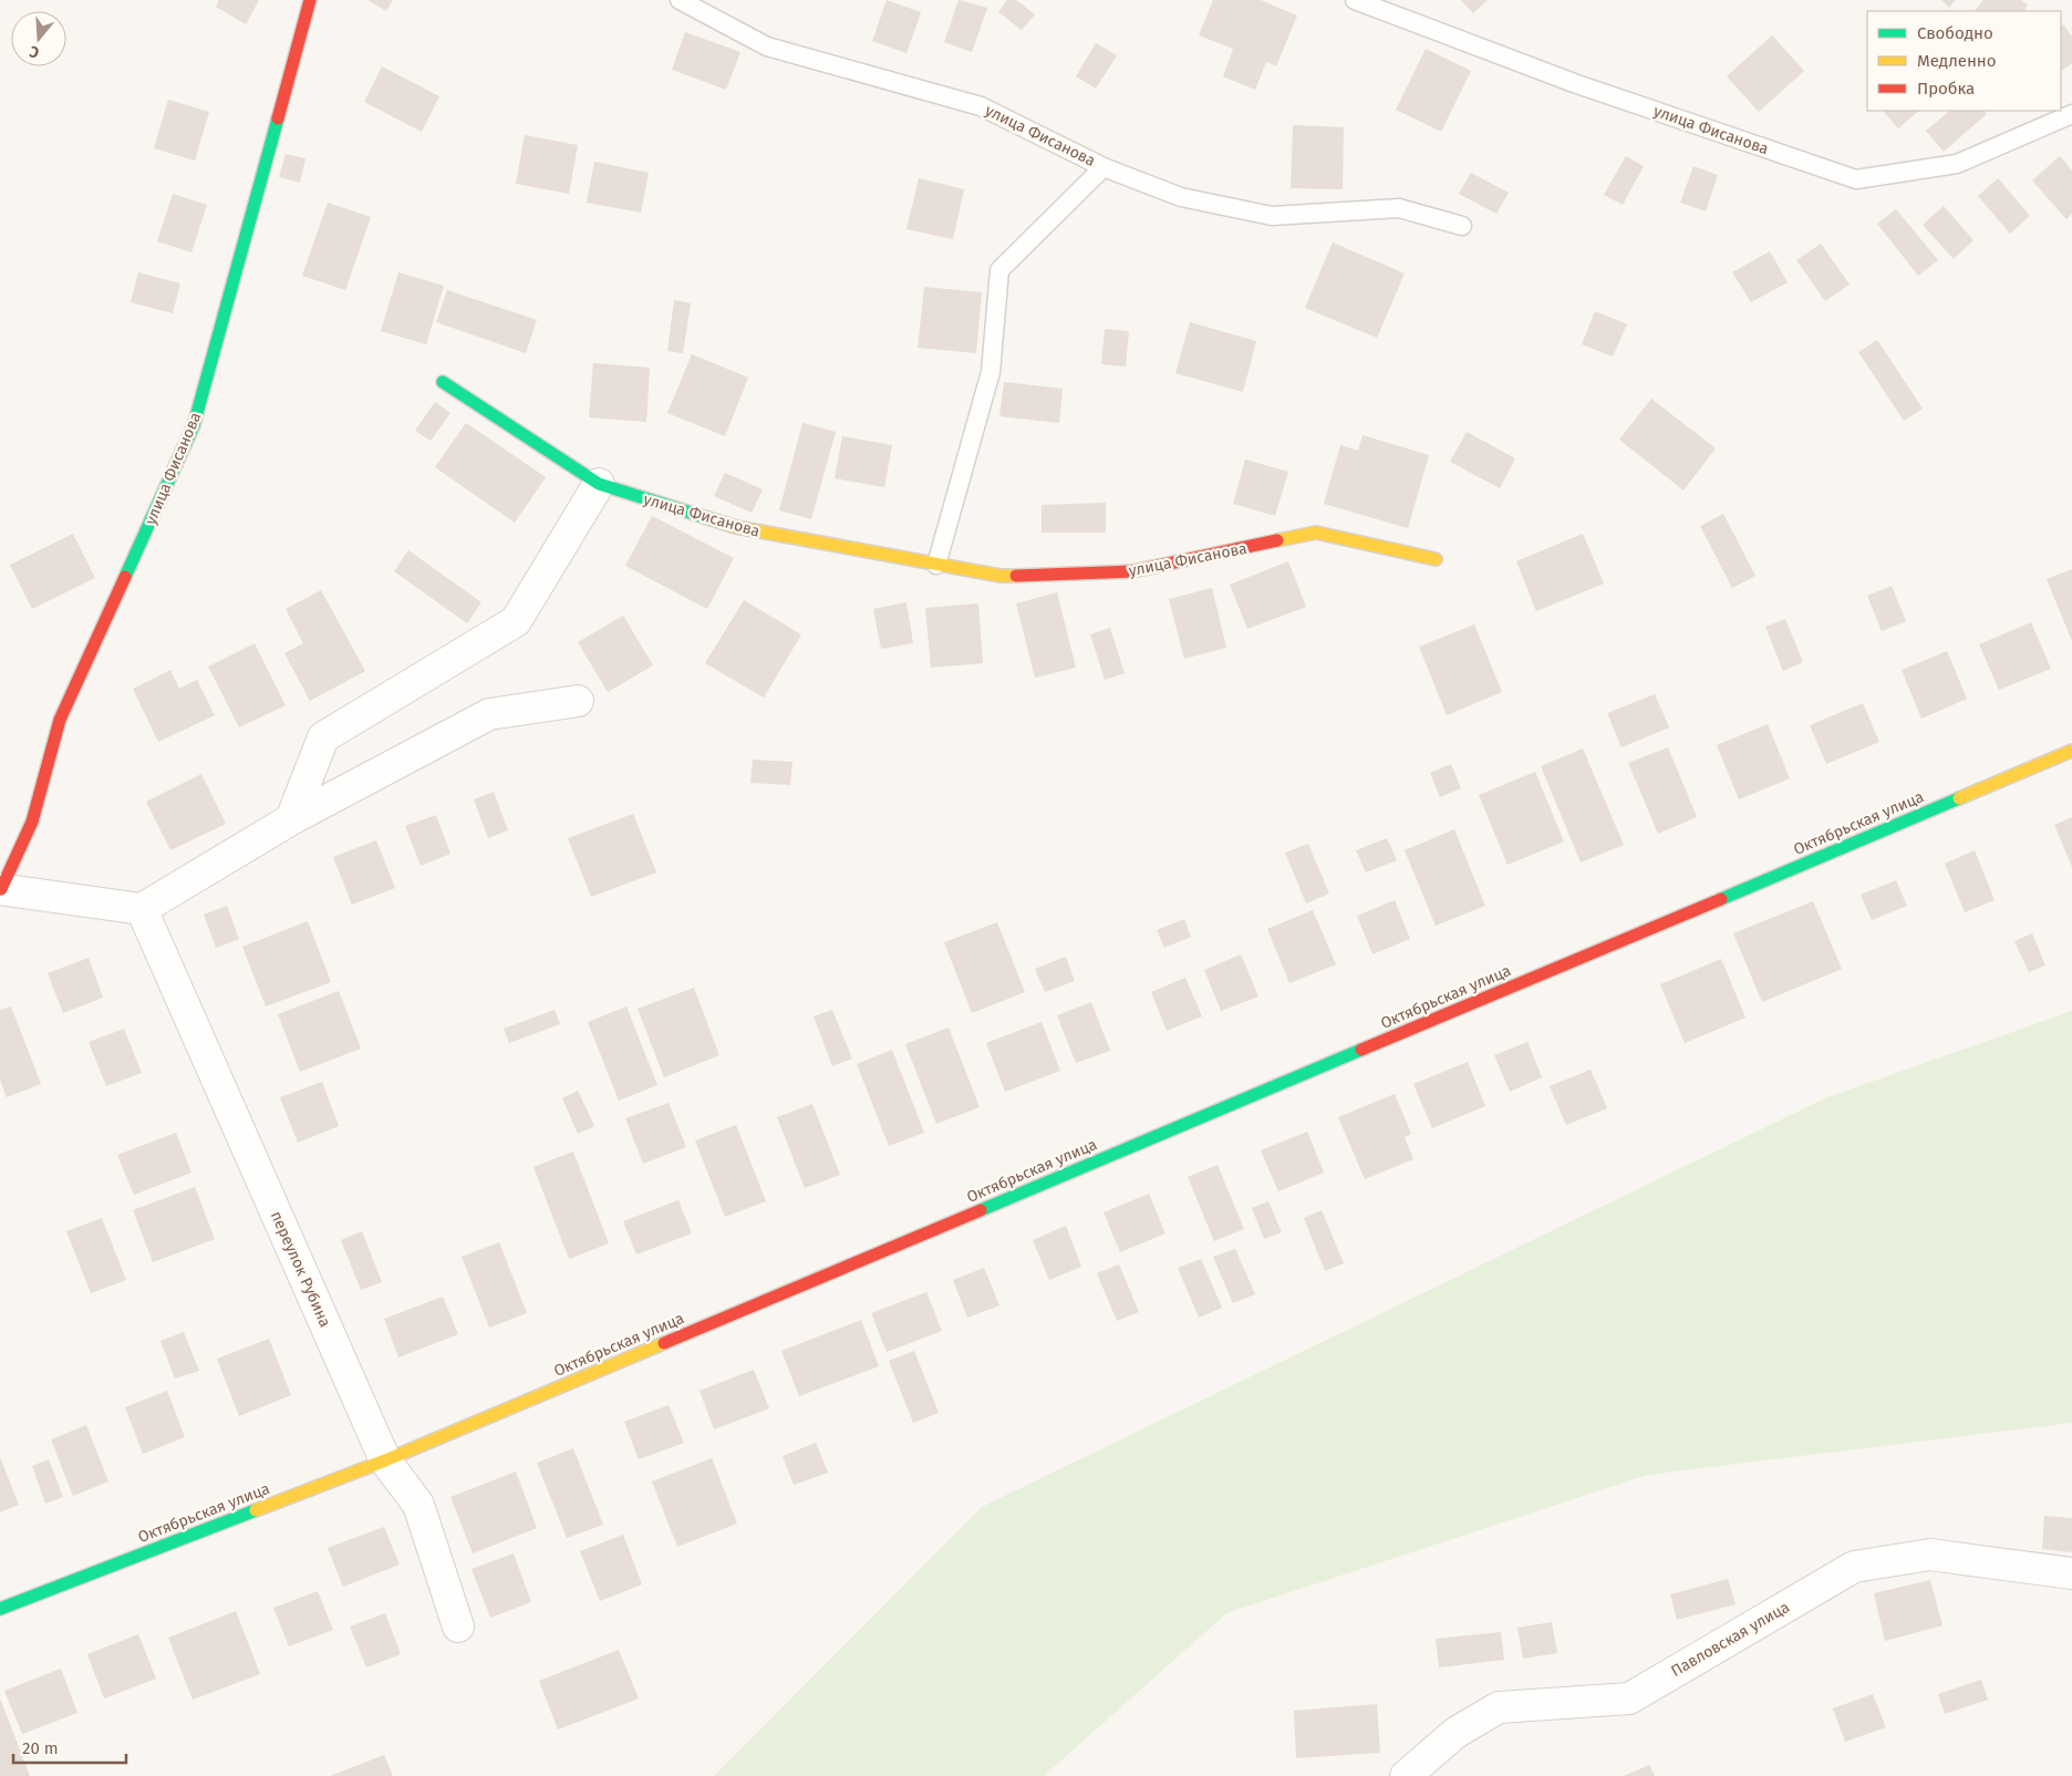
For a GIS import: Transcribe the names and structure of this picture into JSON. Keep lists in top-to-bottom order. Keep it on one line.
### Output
{"streets":{"street":["улица Фисанова","Октябрьская улица","переулок Рубина","Павловская улица"]},"crossings":[["улица Фисанова","переулок Рубина"],["Октябрьская улица","переулок Рубина"]],"legend":["Свободно","Медленно","Пробка"],"scale_bar":"20 m","north":"bottom"}
